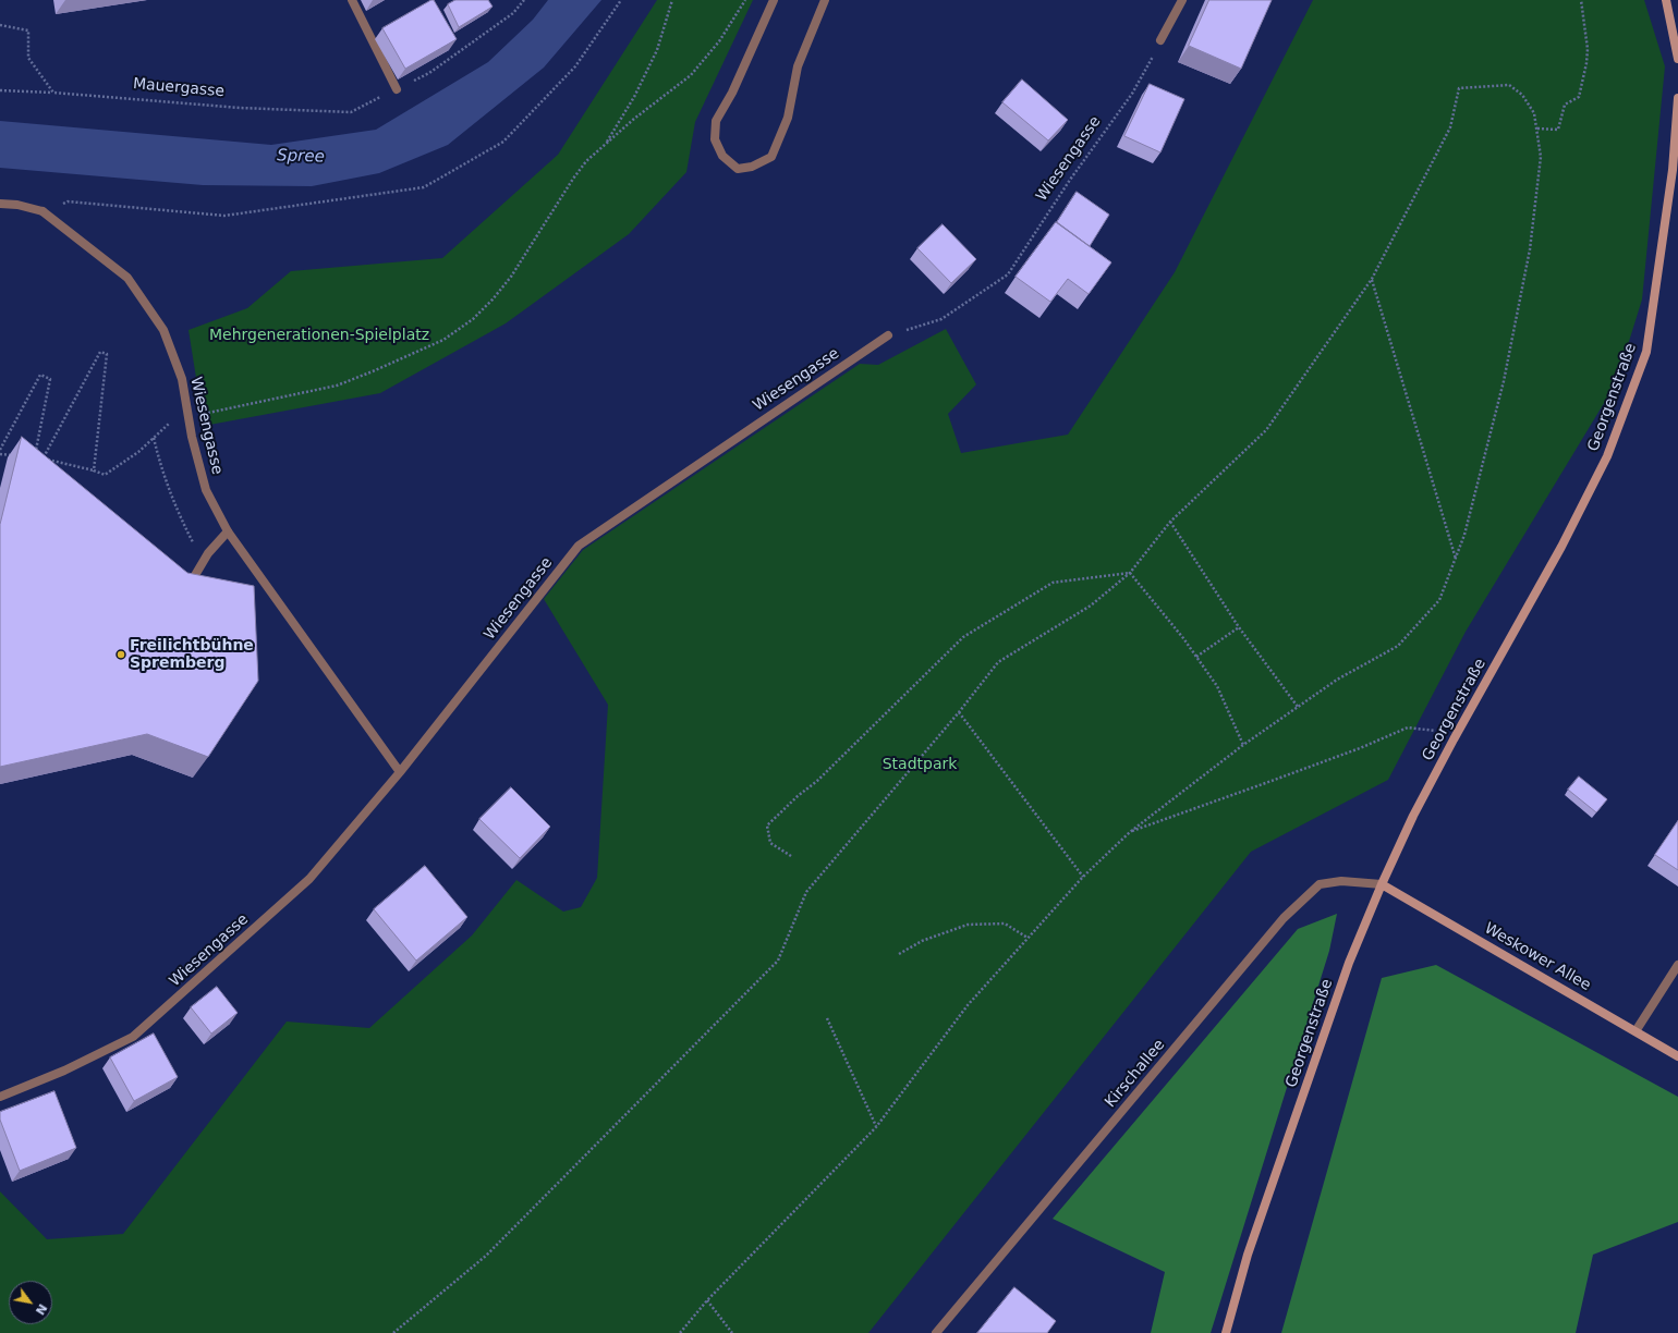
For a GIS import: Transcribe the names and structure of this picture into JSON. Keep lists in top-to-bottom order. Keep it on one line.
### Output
{"streets":{"main road":["Georgenstraße","Weskower Allee"],"street":["Wiesengasse","Kirschallee"],"path":["Mauergasse"]},"crossings":[["Georgenstraße","Weskower Allee"],["Georgenstraße","Kirschallee"],["Weskower Allee","Kirschallee"]],"water":["Spree"],"parks":["Mehrgenerationen-Spielplatz","Stadtpark"],"places":["Freilichtbühne Spremberg"],"north":"bottom right"}
